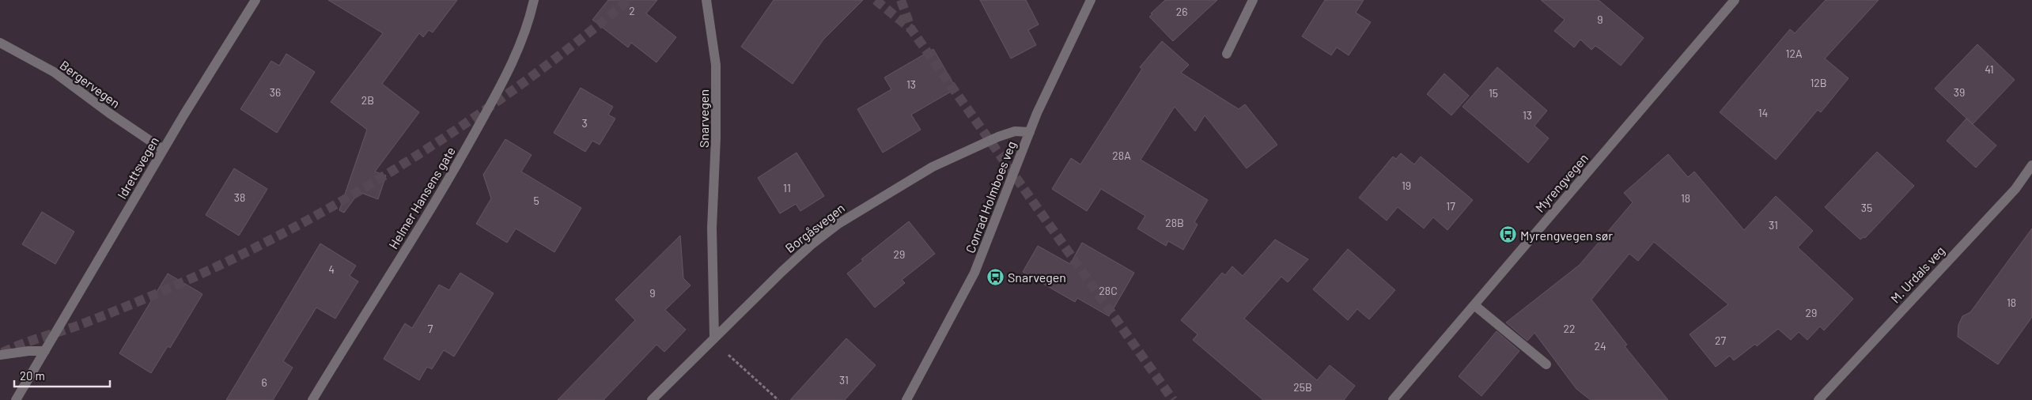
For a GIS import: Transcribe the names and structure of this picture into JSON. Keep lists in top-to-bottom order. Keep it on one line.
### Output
{"streets":{"street":["Bergervegen","Snarvegen","Idrettsvegen","Myrengvegen","Conrad Holmboes veg","Helmer Hansens gate","Borgåsvegen","M. Urdals veg"]},"crossings":[["Bergervegen","Idrettsvegen"],["Snarvegen","Borgåsvegen"],["Conrad Holmboes veg","Borgåsvegen"]],"places":{"bus stop":["Myrengvegen sør","Snarvegen"]},"house_numbers":["2","26","9","12A","41","12B","13","36","39","15","2B","14","13","3","28A","19","11","38","18","5","17","35","28B","31","29","4","28C","9","18","29","7","22","27","24","31","6","25B"],"scale_bar":"20 m"}
